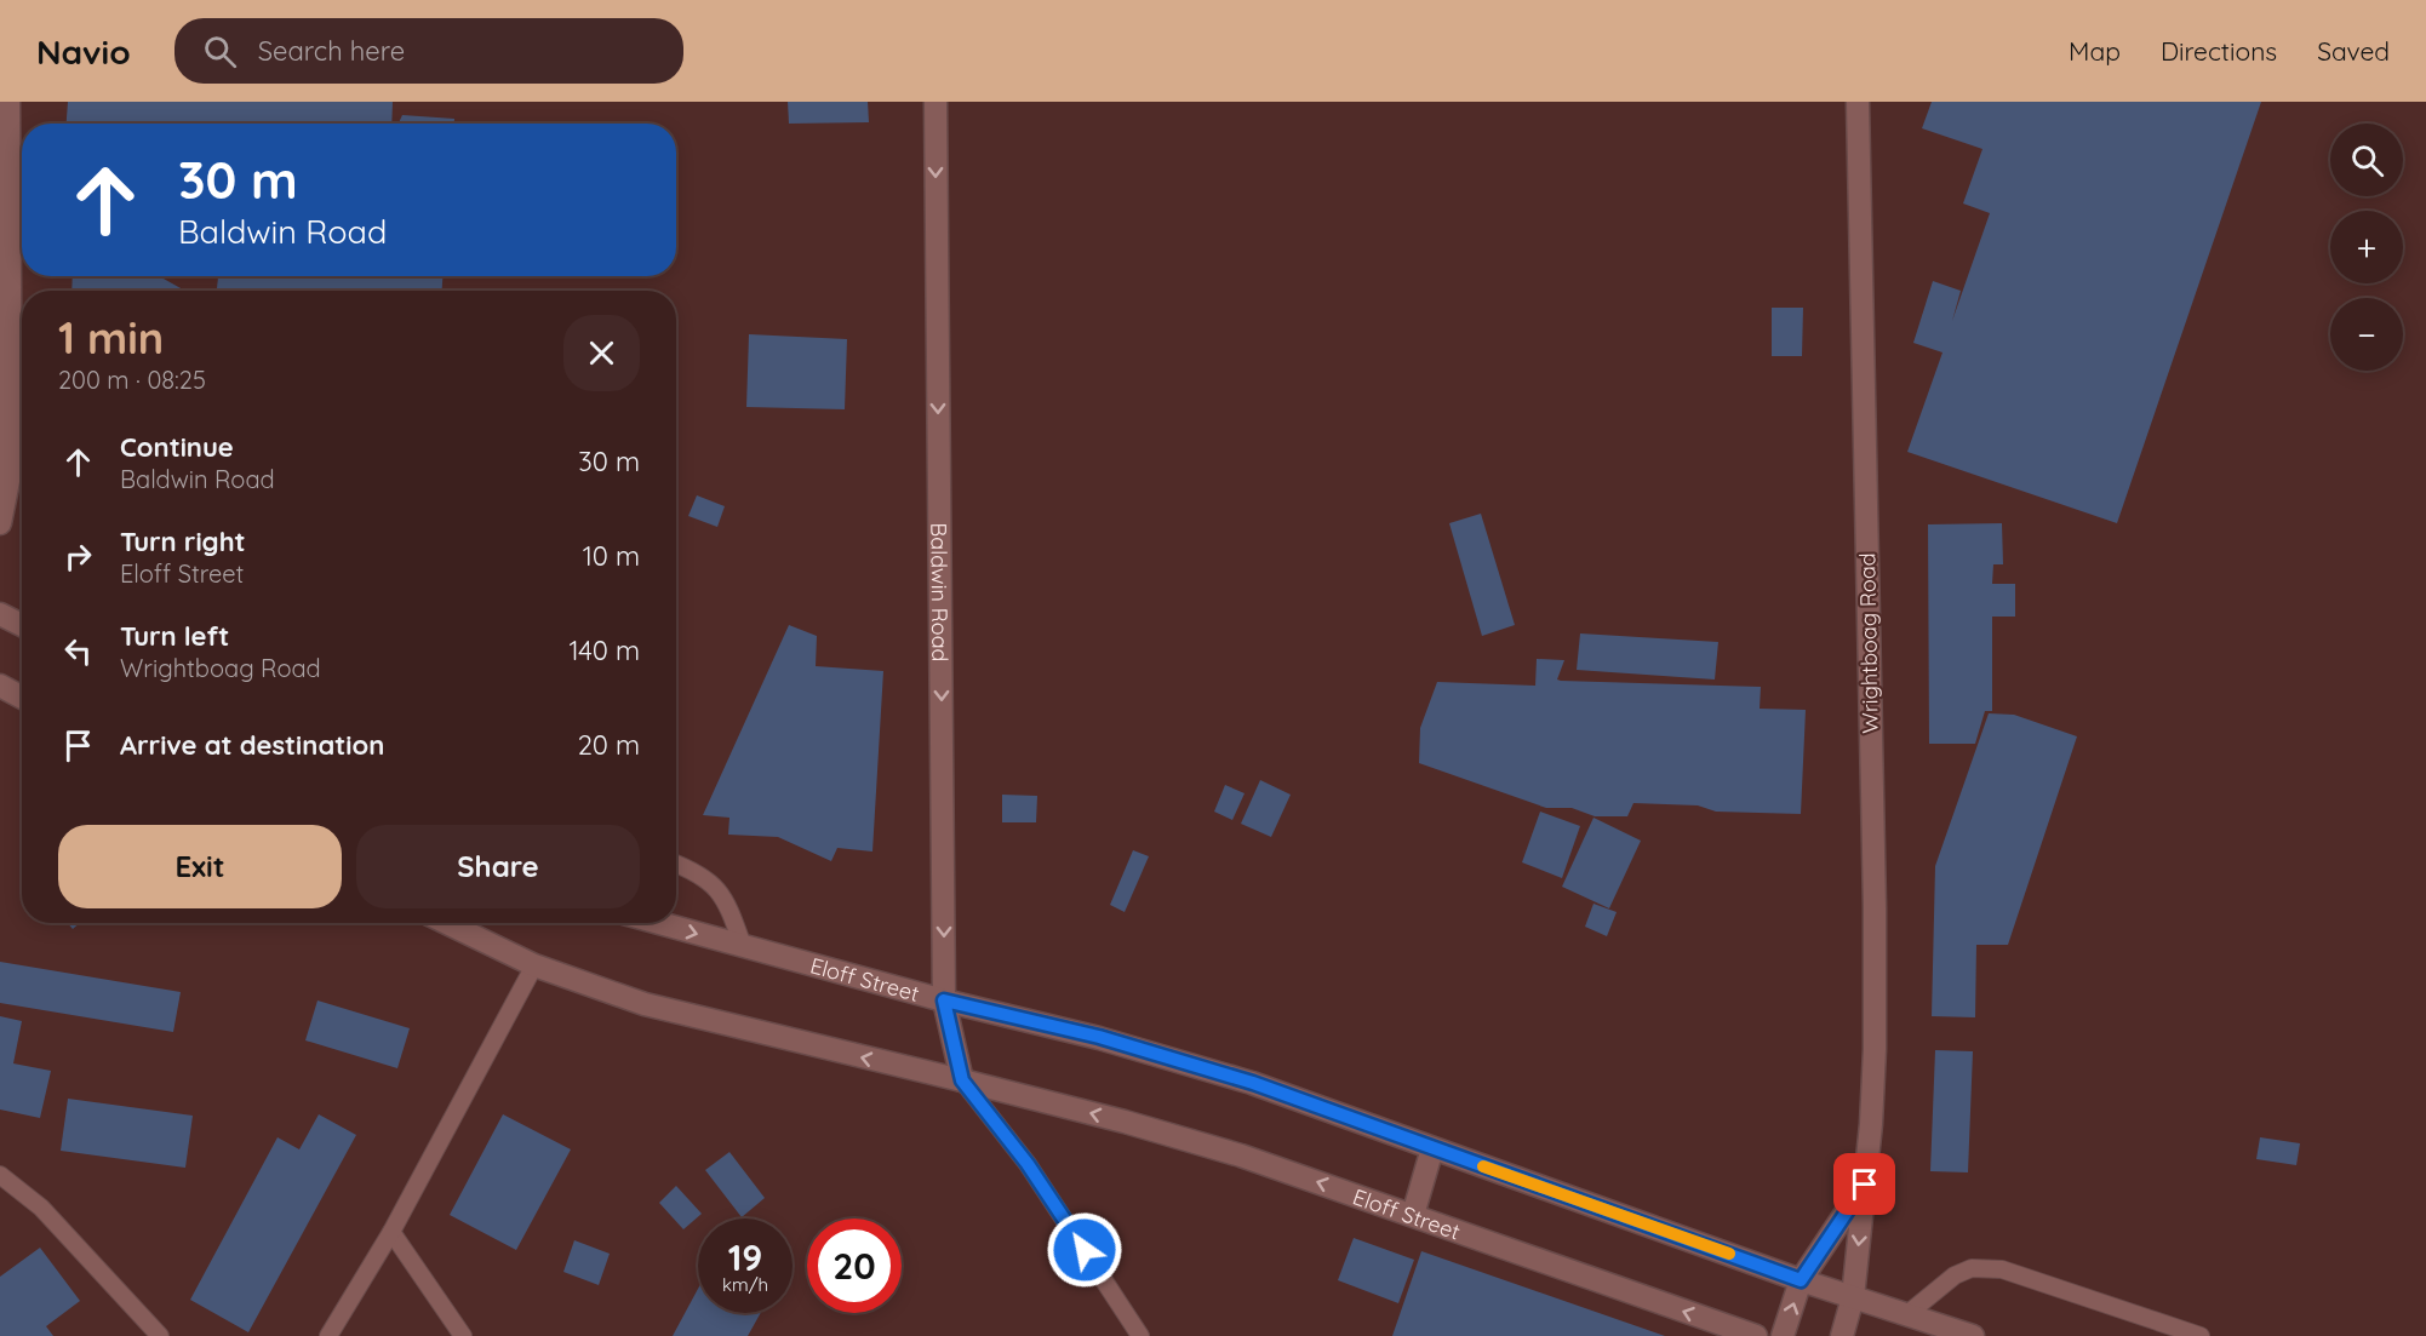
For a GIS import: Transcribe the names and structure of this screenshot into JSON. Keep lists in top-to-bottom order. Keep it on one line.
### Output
{"streets":{"street":["Baldwin Road","Wrightboag Road","Eloff Street"]},"crossings":[["Baldwin Road","Eloff Street"],["Wrightboag Road","Eloff Street"]],"one_way":["Baldwin Road"],"page":{"header":"Navio","search":"Search here","nav":["Map","Directions","Saved"],"map_buttons":["+","−"],"turn":["30 m","Baldwin Road"],"heading":["1 min","200 m · 08:25"],"list":[{"name":"Continue","note":"Baldwin Road","value":"30 m"},{"name":"Turn right","note":"Eloff Street","value":"10 m"},{"name":"Turn left","note":"Wrightboag Road","value":"140 m"},{"name":"Arrive at destination","value":"20 m"}],"buttons":["Exit","Share"],"speed":"19 km/h","limit":"20"}}
